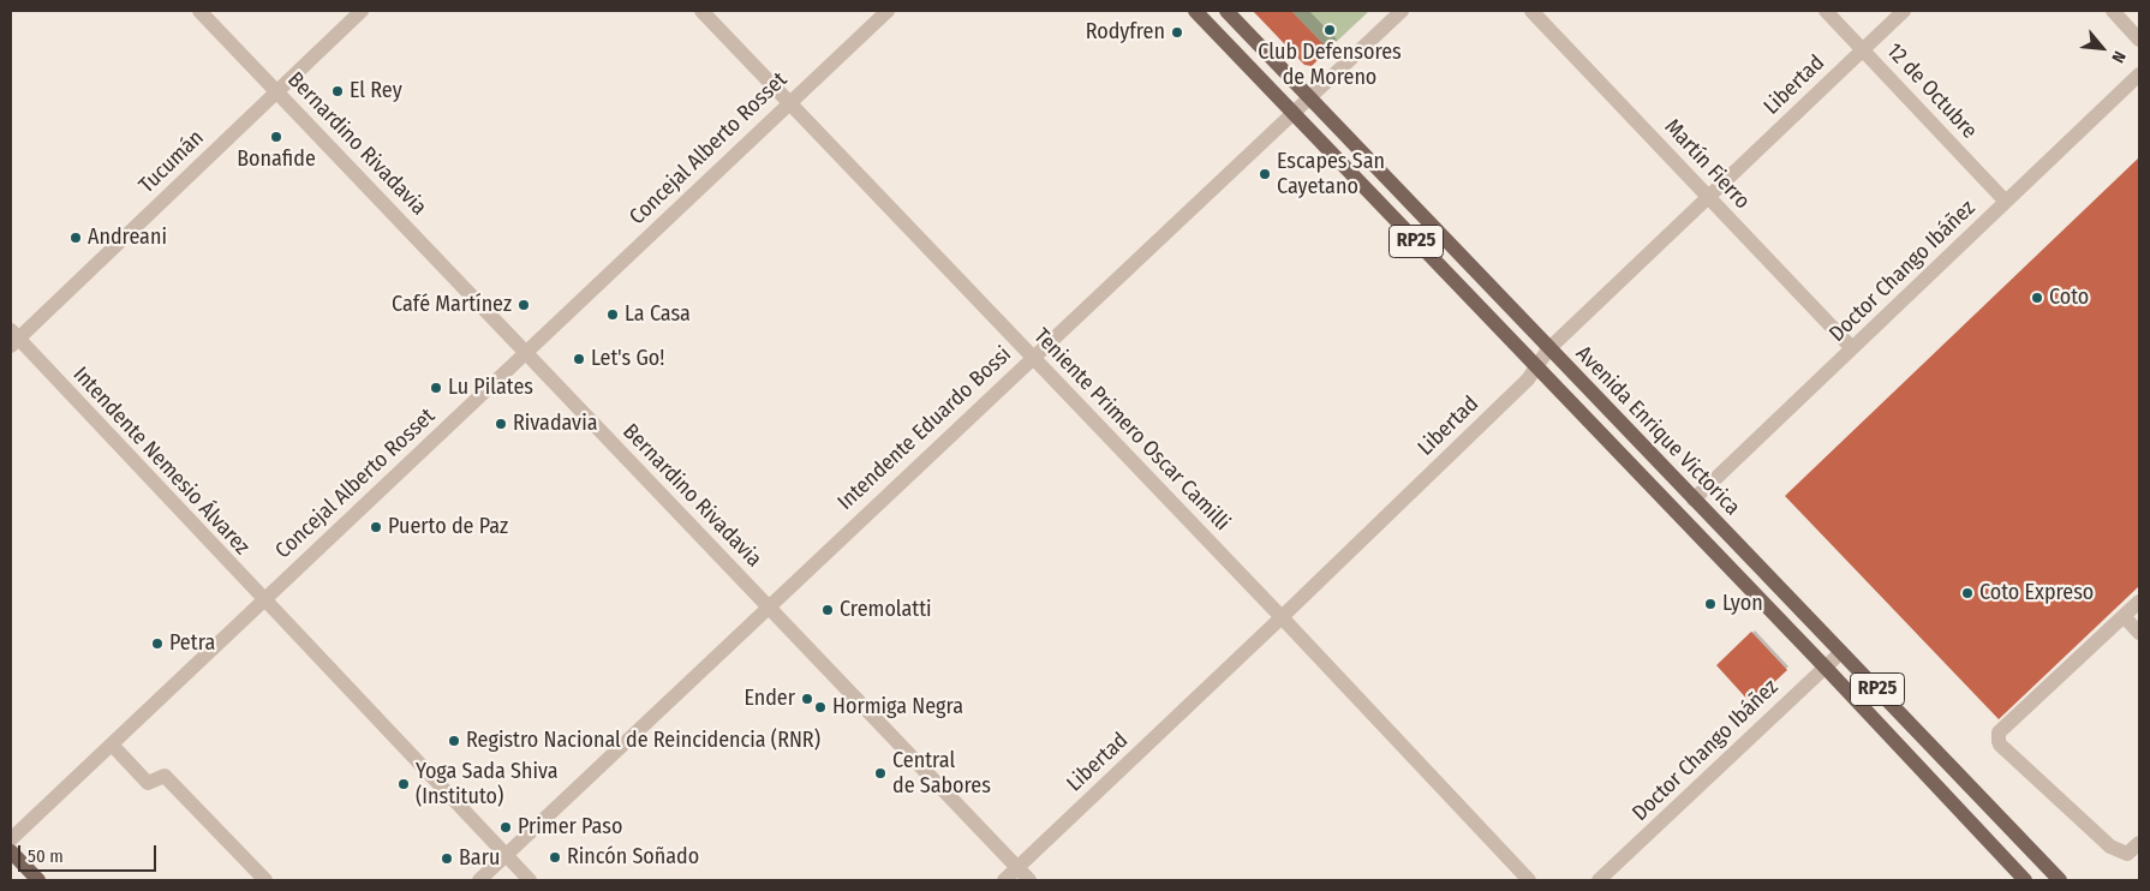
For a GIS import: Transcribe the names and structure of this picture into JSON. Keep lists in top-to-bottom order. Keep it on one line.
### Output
{"streets":{"main road":["RP25","Avenida Enrique Victorica"],"street":["Libertad","12 de Octubre","Bernardino Rivadavia","Concejal Alberto Rosset","Tucumán","Martín Fierro","Doctor Chango Ibáñez","Intendente Eduardo Bossi","Teniente Primero Oscar Camilli","Intendente Nemesio Álvarez"]},"crossings":[["Libertad","12 de Octubre"],["Libertad","Bernardino Rivadavia"],["Libertad","Martín Fierro"],["Libertad","Teniente Primero Oscar Camilli"],["Libertad","Avenida Enrique Victorica"],["12 de Octubre","Doctor Chango Ibáñez"],["Bernardino Rivadavia","Concejal Alberto Rosset"],["Bernardino Rivadavia","Tucumán"],["Bernardino Rivadavia","Intendente Eduardo Bossi"],["Concejal Alberto Rosset","Teniente Primero Oscar Camilli"],["Concejal Alberto Rosset","Intendente Nemesio Álvarez"],["Tucumán","Intendente Nemesio Álvarez"],["Martín Fierro","Doctor Chango Ibáñez"],["Doctor Chango Ibáñez","Avenida Enrique Victorica"],["Intendente Eduardo Bossi","Teniente Primero Oscar Camilli"],["Intendente Eduardo Bossi","Avenida Enrique Victorica"],["Intendente Eduardo Bossi","Intendente Nemesio Álvarez"]],"places":["Club Defensores de Moreno","Rodyfren","El Rey","Bonafide","Escapes San Cayetano","Andreani","Coto","Café Martínez","La Casa","Let's Go!","Lu Pilates","Rivadavia","Puerto de Paz","Coto Expreso","Lyon","Cremolatti","Petra","Ender","Hormiga Negra","Registro Nacional de Reincidencia (RNR)","Central de Sabores","Yoga Sada Shiva (Instituto)","Primer Paso","Rincón Soñado","Baru"],"scale_bar":"50 m","north":"bottom right"}
